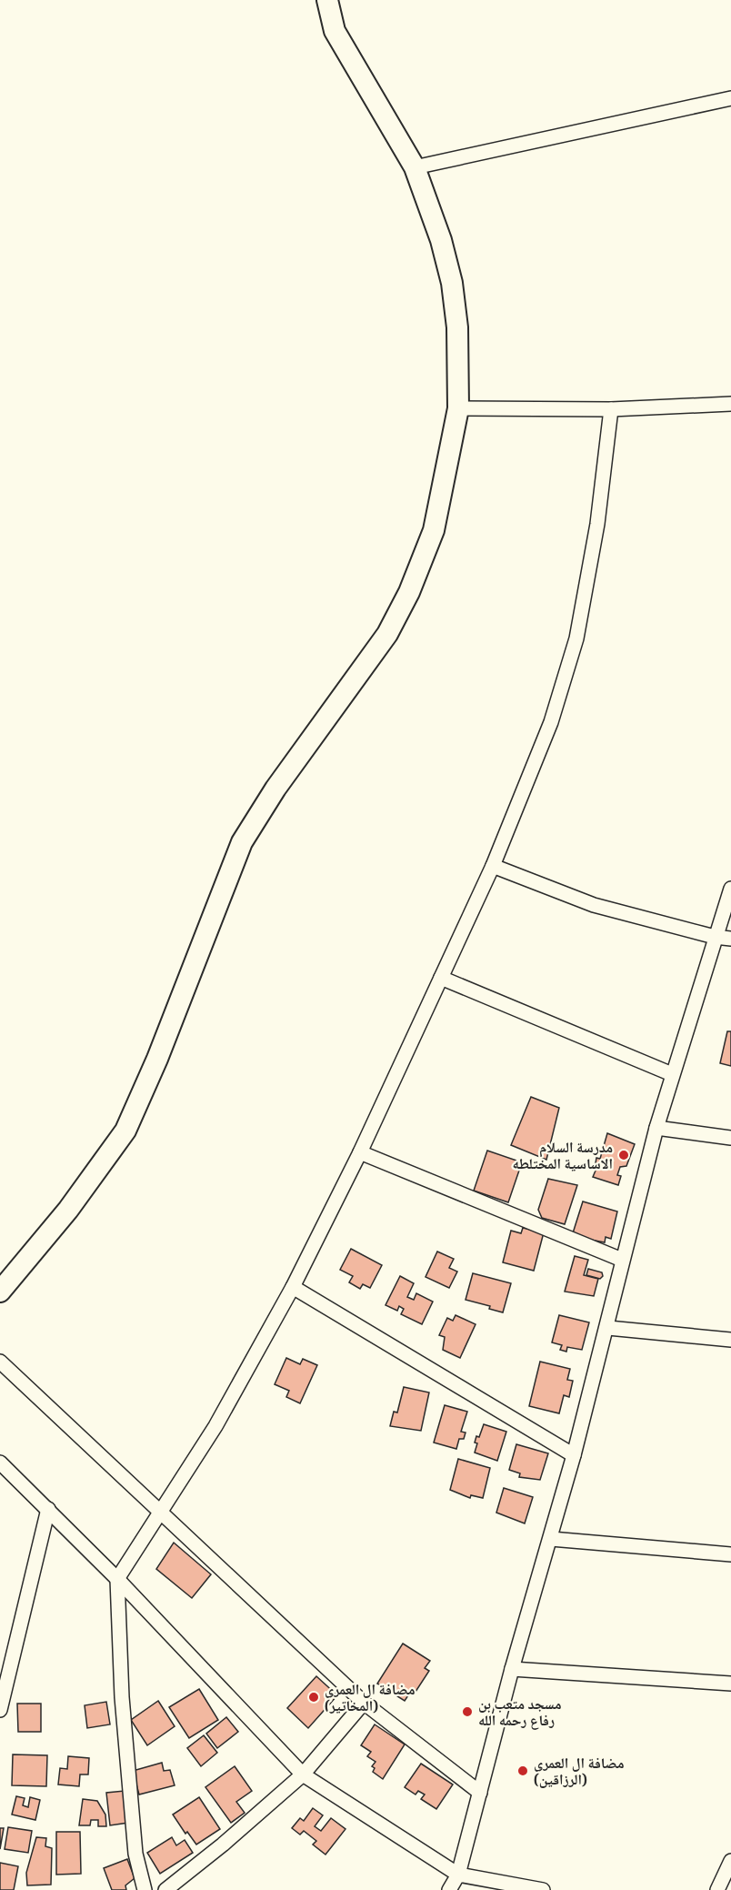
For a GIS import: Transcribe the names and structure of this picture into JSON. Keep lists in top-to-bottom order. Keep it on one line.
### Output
{"places":["مدرسة السلام الاساسية المختلطه","مضافة ال العمري (المخاتير)","مسجد متعب بن رفاع رحمه الله","مضافة ال العمري (الرزاقين)"]}
